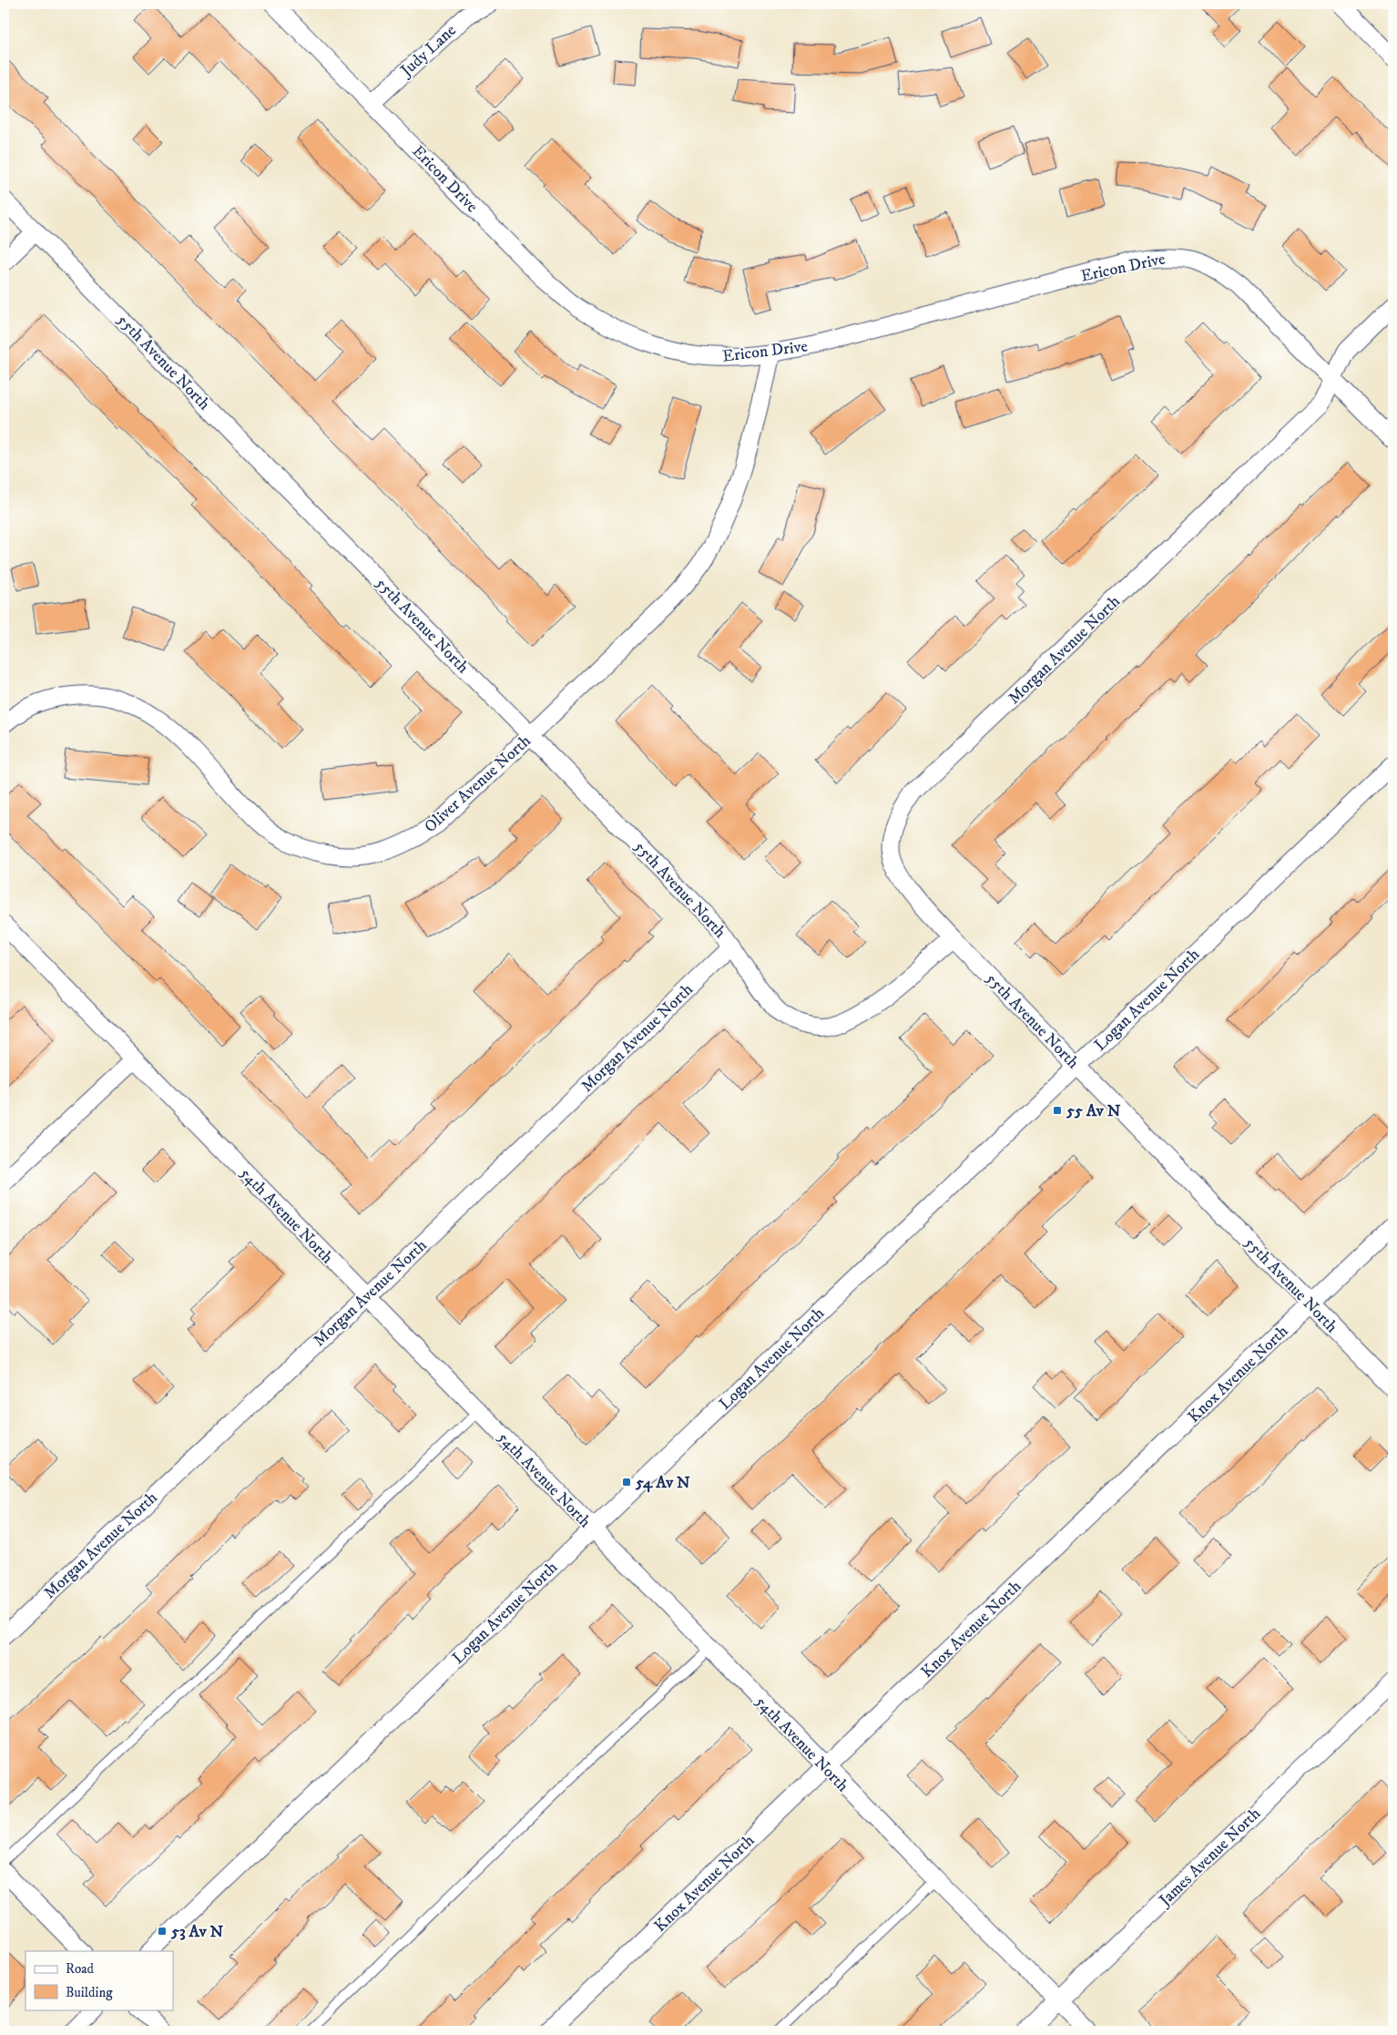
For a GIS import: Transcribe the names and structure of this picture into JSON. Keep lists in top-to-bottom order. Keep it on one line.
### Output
{"streets":{"street":["Judy Lane","Ericon Drive","55th Avenue North","Morgan Avenue North","Oliver Avenue North","Logan Avenue North","54th Avenue North","Knox Avenue North","James Avenue North"]},"crossings":[["Judy Lane","Ericon Drive"],["Ericon Drive","Morgan Avenue North"],["Ericon Drive","Oliver Avenue North"],["55th Avenue North","Morgan Avenue North"],["55th Avenue North","Oliver Avenue North"],["55th Avenue North","Logan Avenue North"],["55th Avenue North","Knox Avenue North"],["Morgan Avenue North","54th Avenue North"],["Logan Avenue North","54th Avenue North"],["54th Avenue North","Knox Avenue North"],["54th Avenue North","James Avenue North"]],"places":{"transit":["55 Av N","54 Av N","53 Av N"]},"legend":["Road","Building"]}
